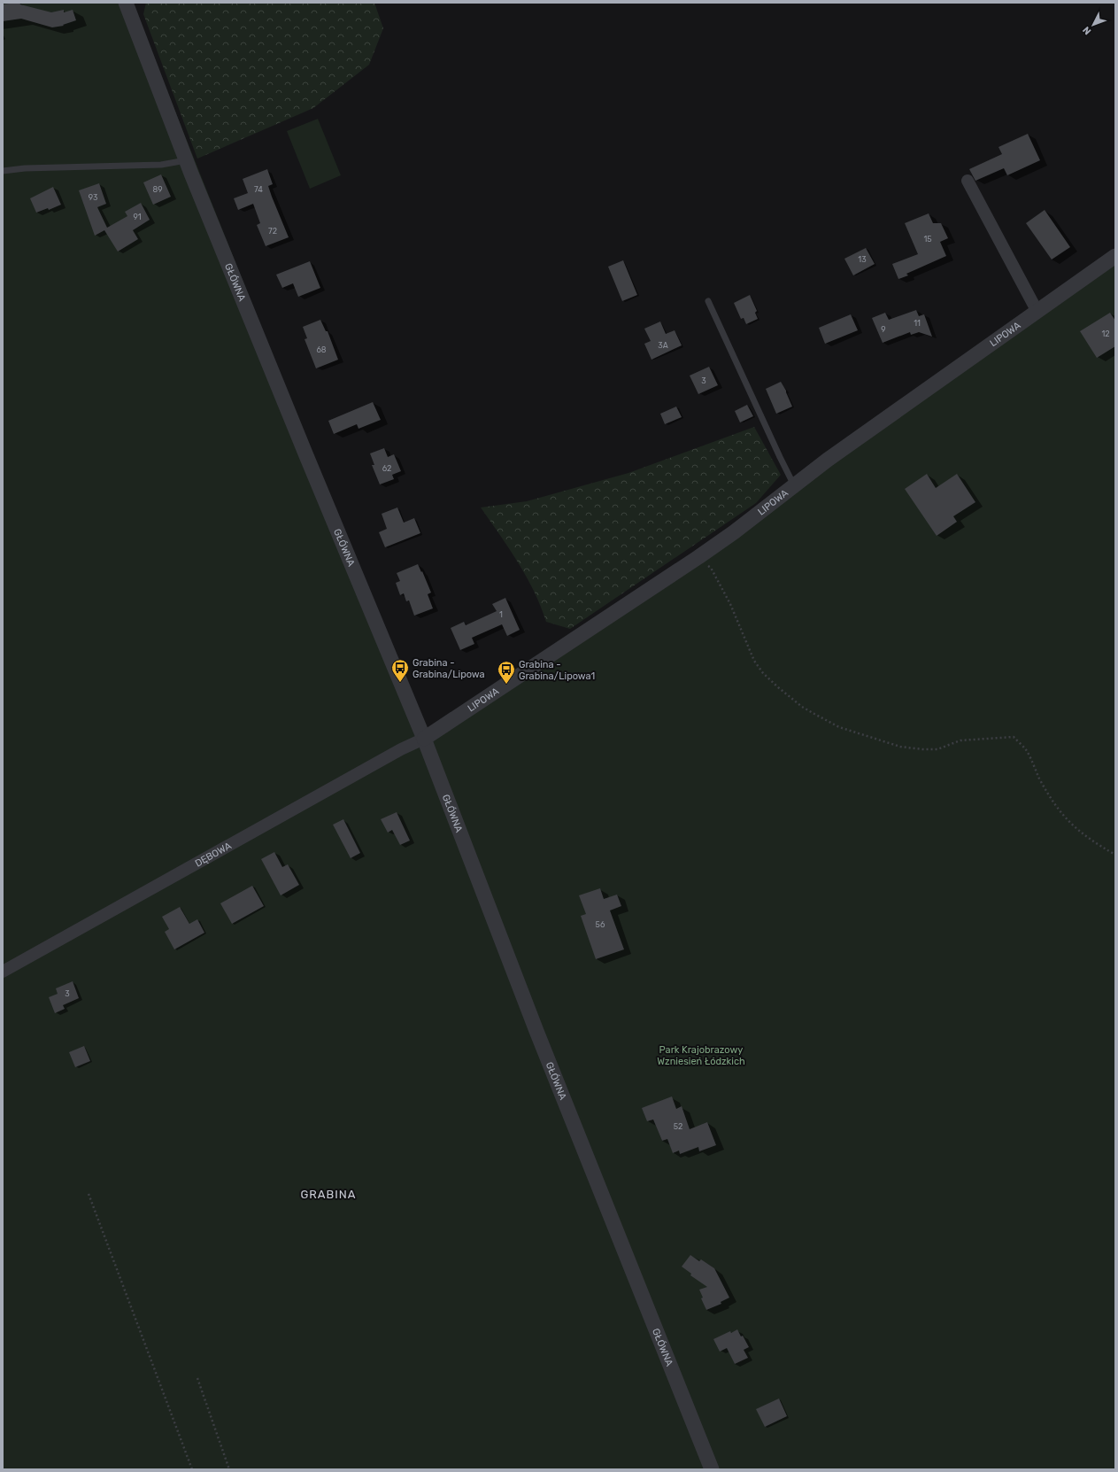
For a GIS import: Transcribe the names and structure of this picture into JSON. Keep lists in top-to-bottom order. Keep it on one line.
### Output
{"streets":{"street":["GŁÓWNA","LIPOWA","DĘBOWA"]},"crossings":[["GŁÓWNA","LIPOWA"],["GŁÓWNA","DĘBOWA"],["LIPOWA","DĘBOWA"]],"districts":["GRABINA"],"parks":["Park Krajobrazowy Wzniesień Łódzkich"],"places":{"bus stop":["Grabina - Grabina/Lipowa","Grabina - Grabina/Lipowa1"]},"house_numbers":["89","74","93","91","72","15","13","11","9","12","3A","68","3","62","1","56","3","52"],"north":"bottom left"}
